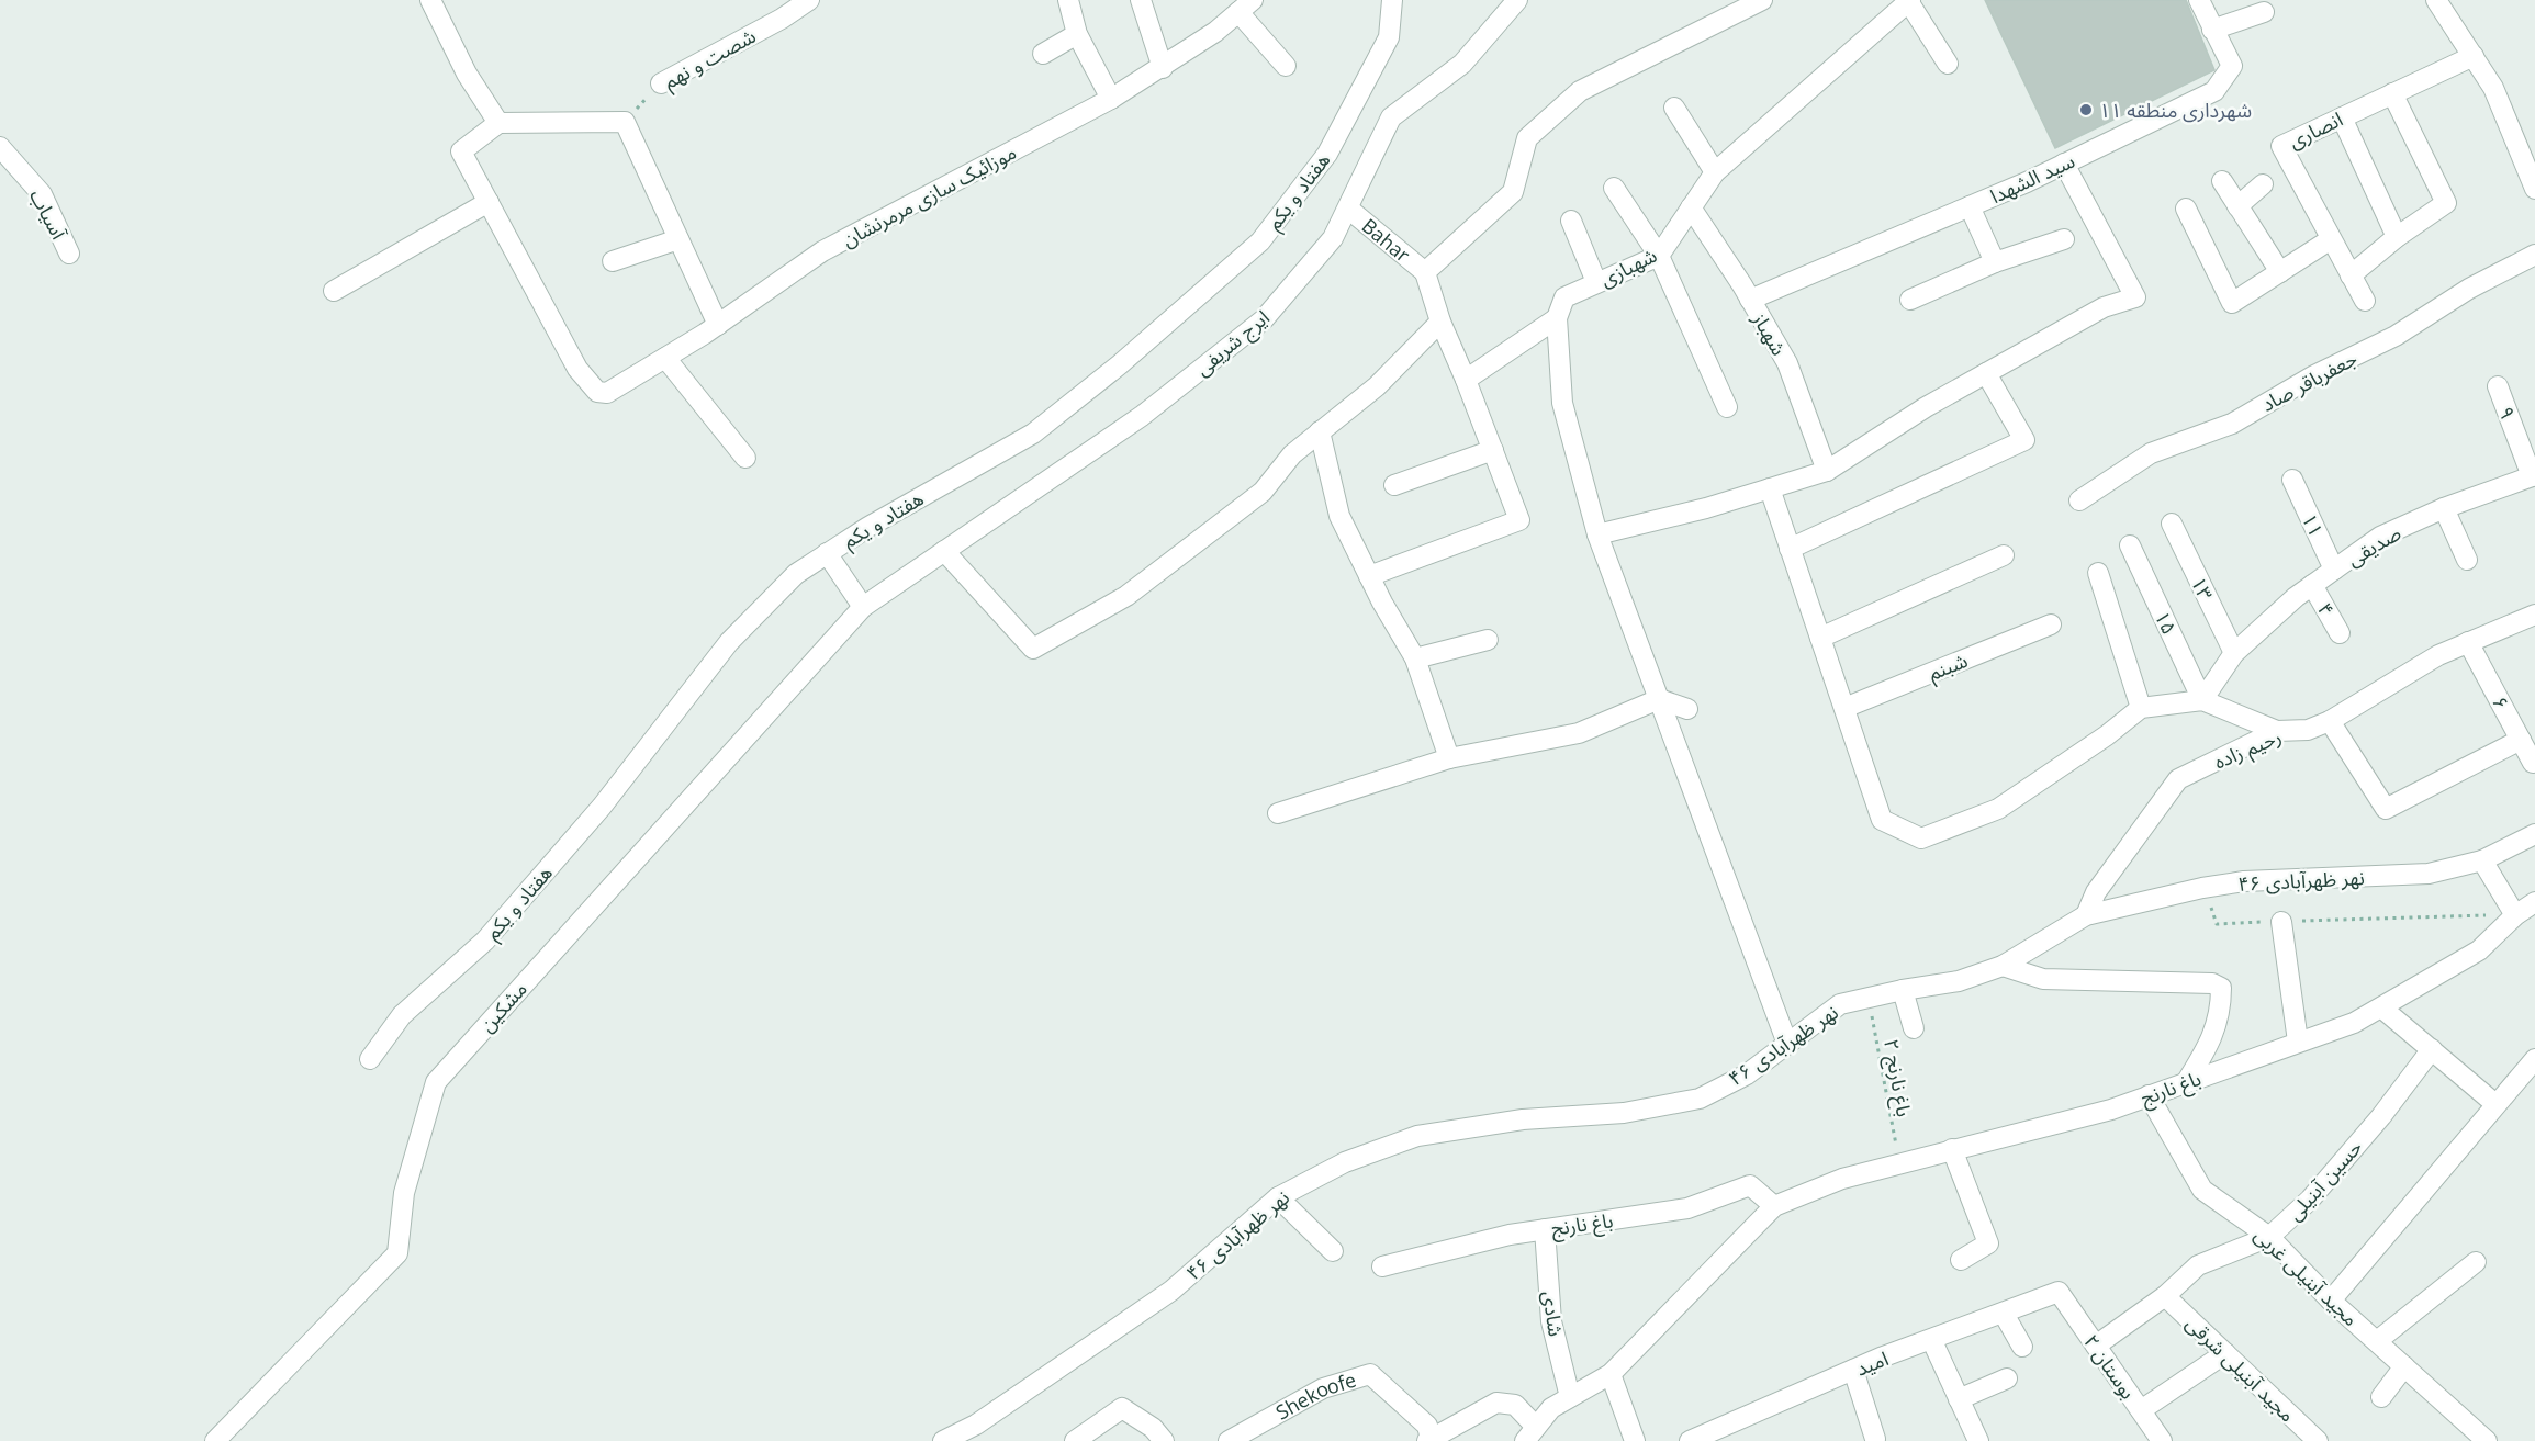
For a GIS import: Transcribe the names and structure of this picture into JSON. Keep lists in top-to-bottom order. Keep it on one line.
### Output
{"streets":{"street":["شصت و نهم","انصاری","سید الشهدا","هفتاد و یکم","موزائیک سازی مرمرنشان","آسیاب","Bahar","شهبازی","شهباز","ایرج شریفی","جعفرباقر صاد","۹","۱۱","صدیقی","۱۳","۴","۱۵","شبنم","۶","رحیم زاده","نهر ظهرآبادی ۴۶","مشکین","باغ نارنج","حسین آبنیلی","مجید آبنیلی غربی","شادی","امید","بوستان ۲","مجید آبنیلی شرقی","Shekoofe"],"path":["باغ نارنج ۲"]},"crossings":[["سید الشهدا","شهباز"],["Bahar","ایرج شریفی"],["شهبازی","شهباز"],["ایرج شریفی","مشکین"],["۹","صدیقی"],["۱۱","صدیقی"],["صدیقی","۱۳"],["صدیقی","۴"],["صدیقی","۱۵"],["۶","رحیم زاده"],["رحیم زاده","نهر ظهرآبادی ۴۶"],["نهر ظهرآبادی ۴۶","باغ نارنج ۲"],["باغ نارنج ۲","باغ نارنج"],["باغ نارنج","مجید آبنیلی غربی"],["باغ نارنج","شادی"],["حسین آبنیلی","مجید آبنیلی غربی"],["حسین آبنیلی","بوستان ۲"],["حسین آبنیلی","مجید آبنیلی شرقی"],["امید","بوستان ۲"]],"places":["شهرداری منطقه ۱۱"]}
